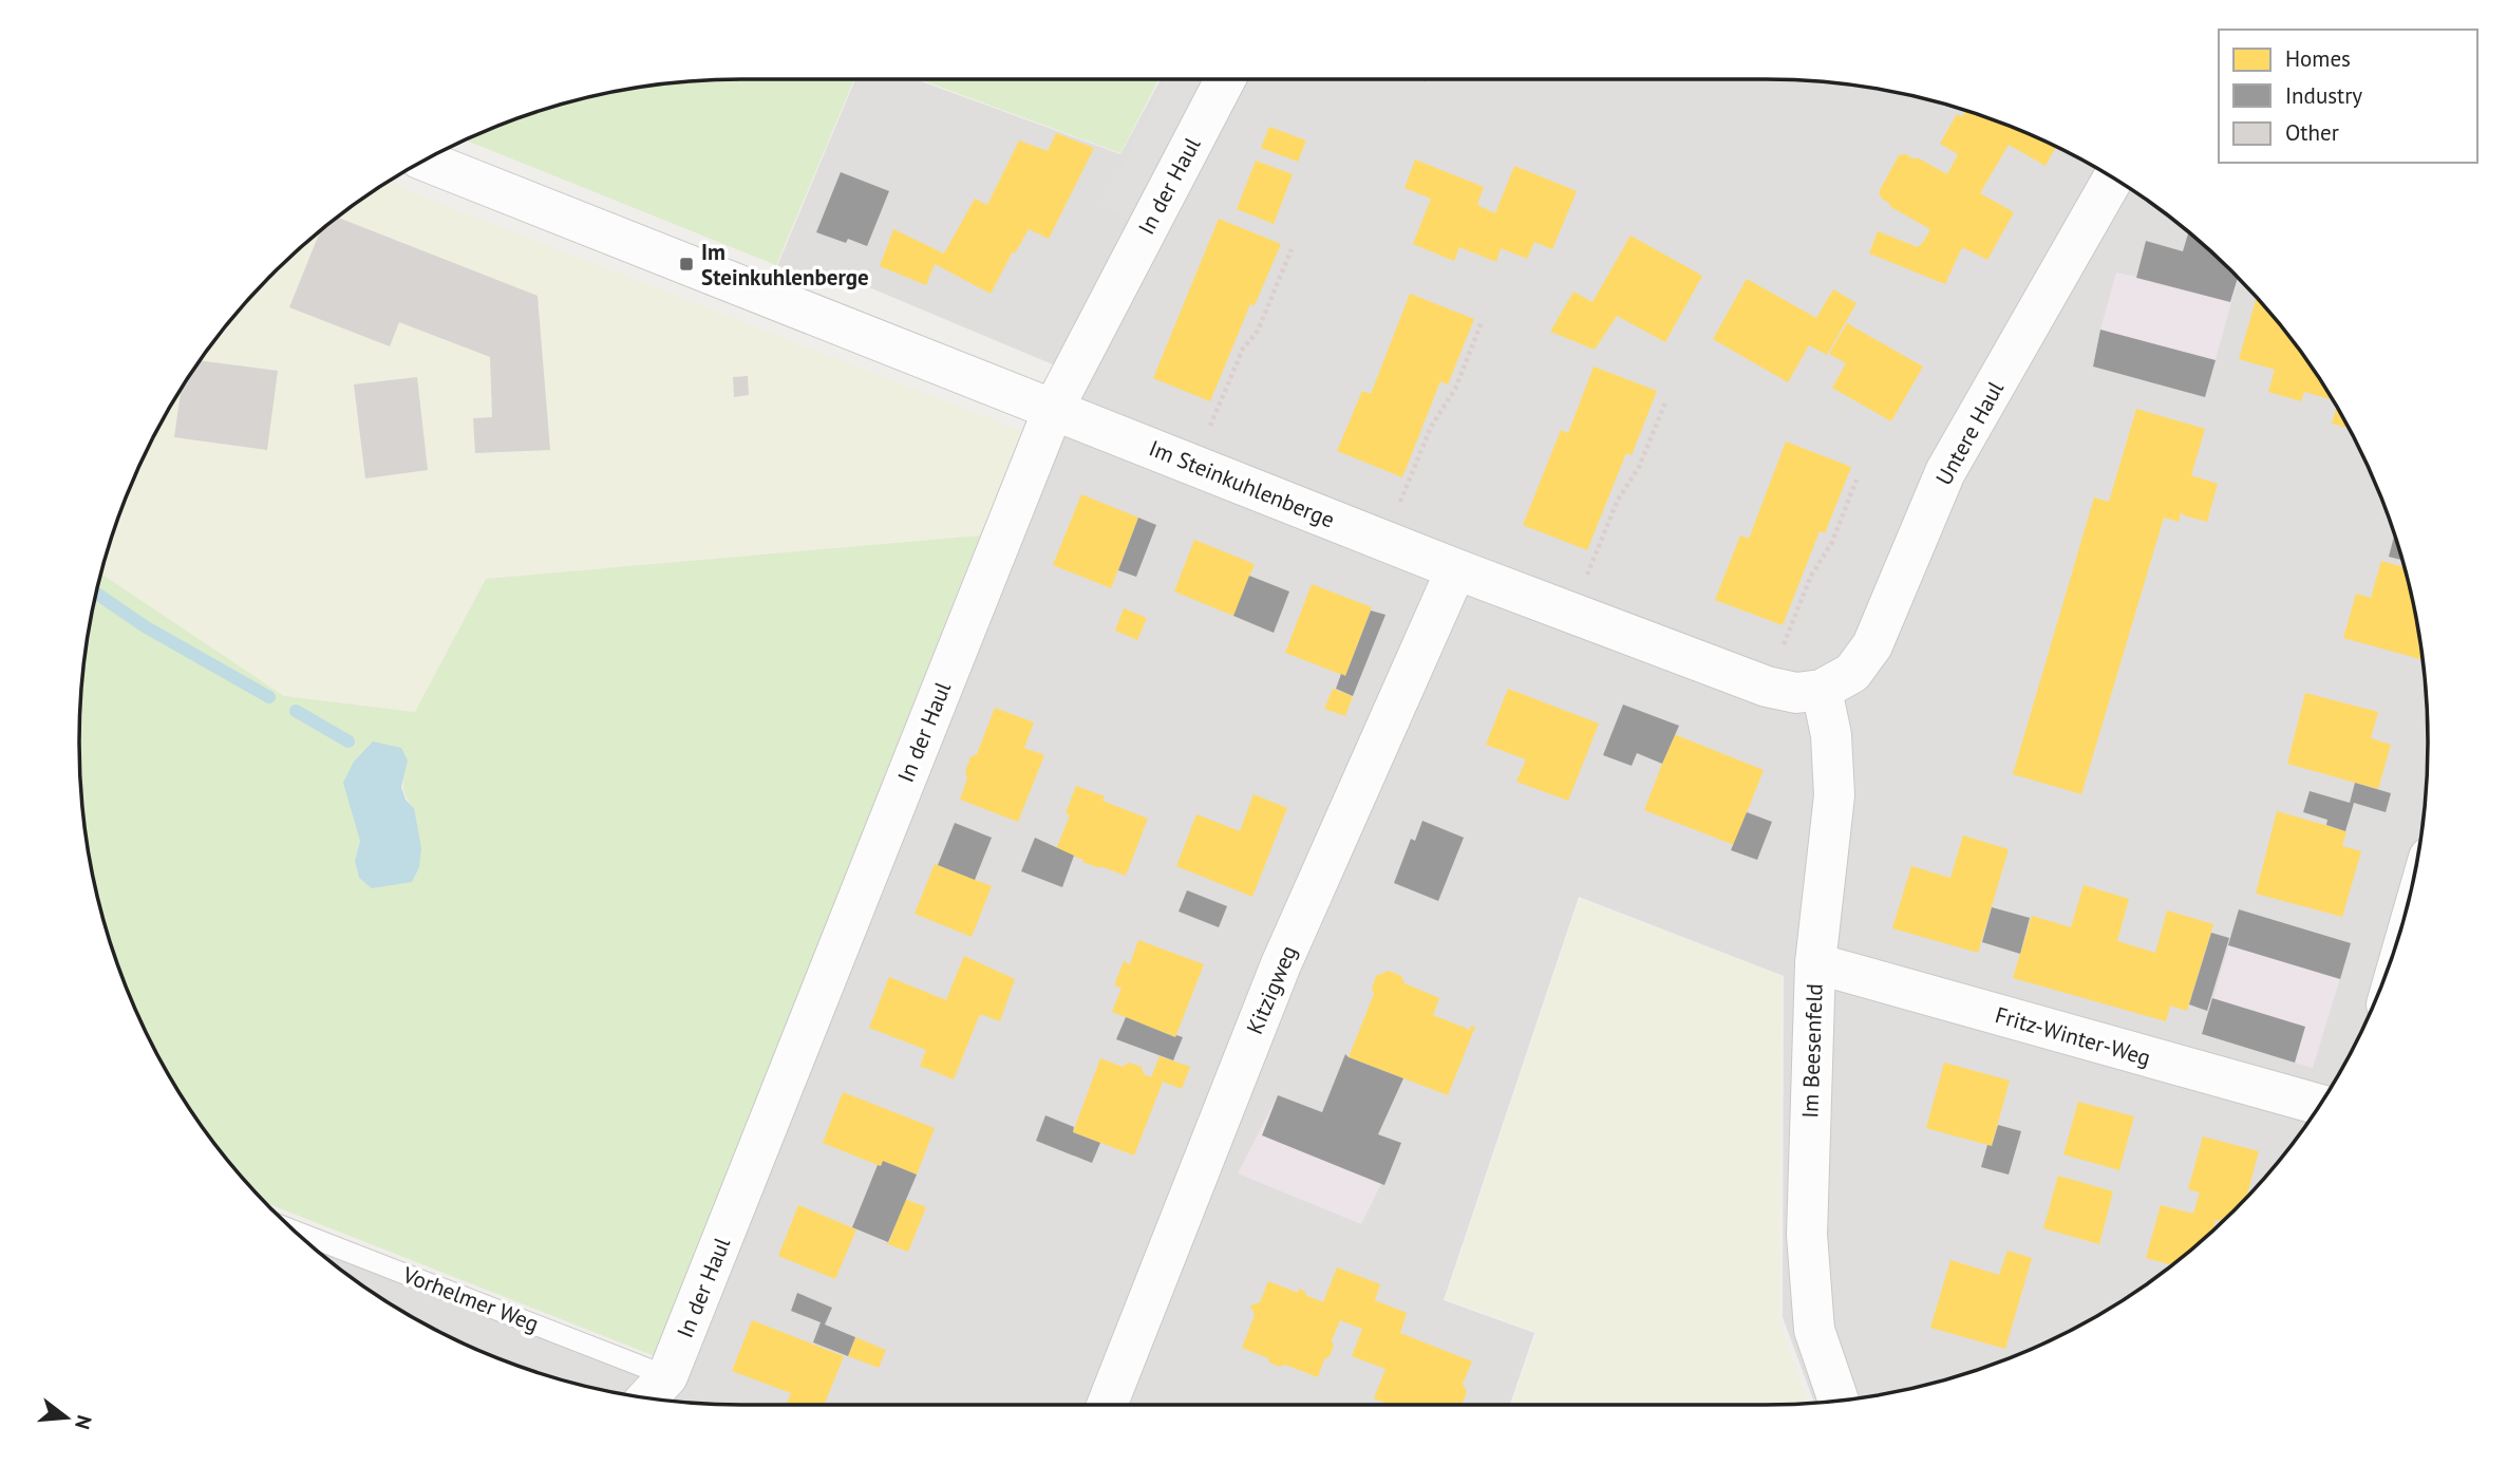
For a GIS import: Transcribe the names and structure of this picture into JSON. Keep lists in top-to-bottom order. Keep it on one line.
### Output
{"streets":{"street":["In der Haul","Untere Haul","Im Steinkuhlenberge","Kitzigweg","Fritz-Winter-Weg","Im Beesenfeld"],"lane":["Vorhelmer Weg"]},"crossings":[["In der Haul","Im Steinkuhlenberge"],["In der Haul","Vorhelmer Weg"],["Untere Haul","Im Steinkuhlenberge"],["Untere Haul","Im Beesenfeld"],["Im Steinkuhlenberge","Kitzigweg"],["Im Steinkuhlenberge","Im Beesenfeld"],["Fritz-Winter-Weg","Im Beesenfeld"]],"places":{"transit":["Im Steinkuhlenberge"]},"legend":["Homes","Industry","Other"],"north":"right"}
